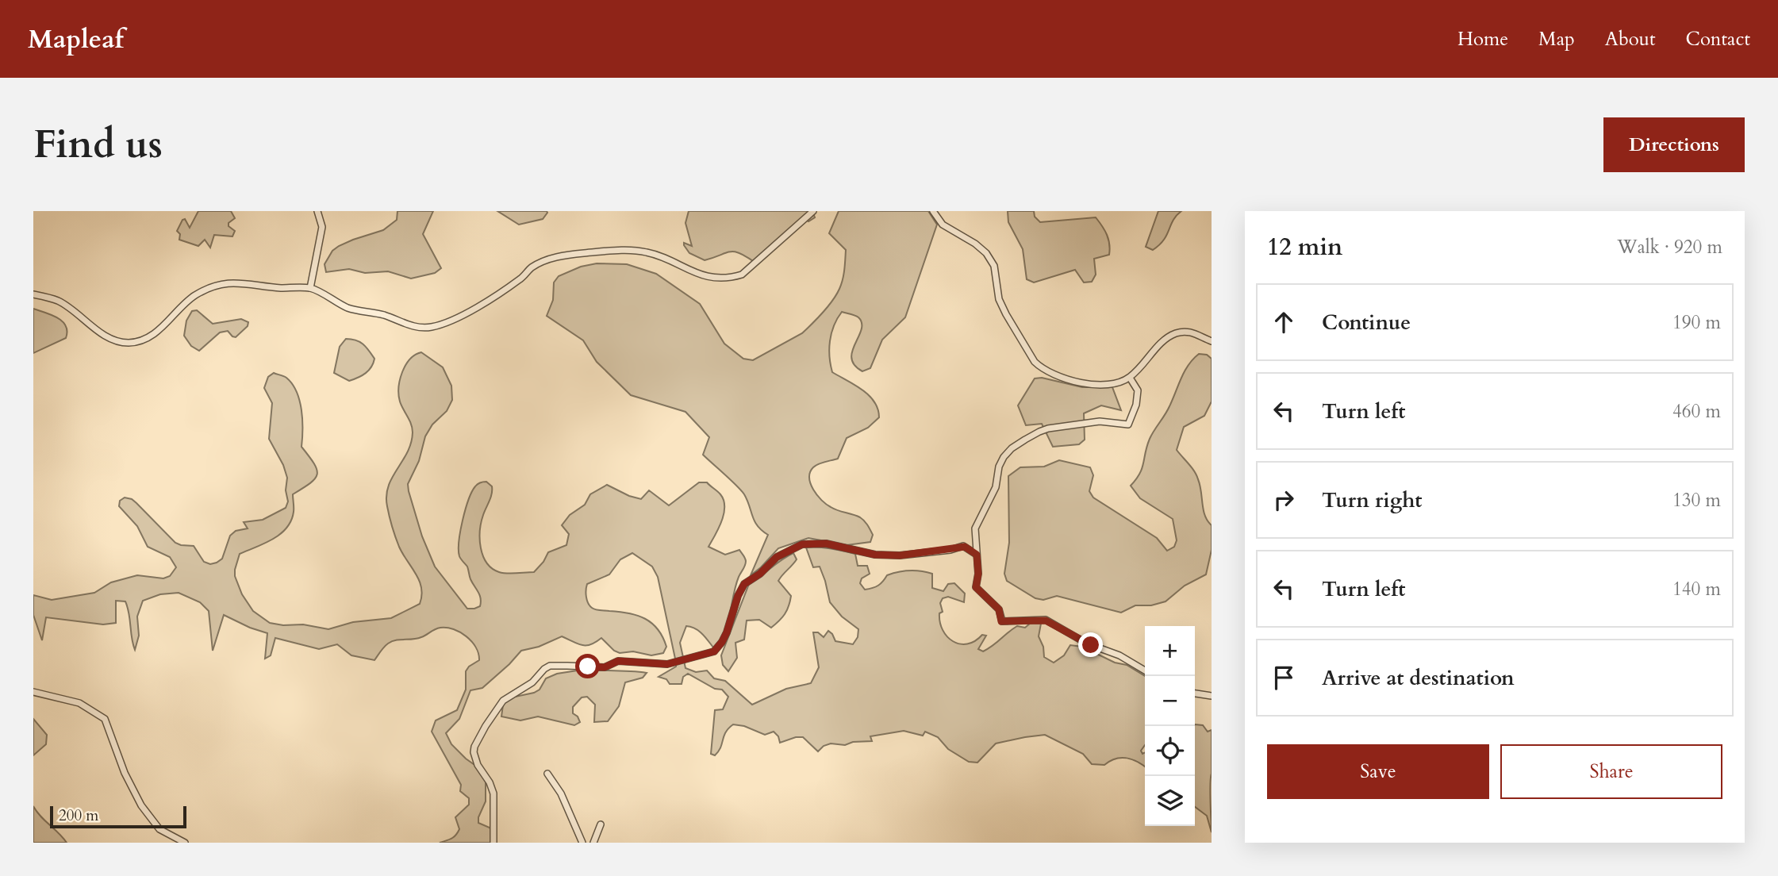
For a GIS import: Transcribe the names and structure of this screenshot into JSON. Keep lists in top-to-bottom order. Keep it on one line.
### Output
{"scale_bar":"200 m","page":{"header":"Mapleaf","nav":["Home","Map","About","Contact"],"buttons":["Directions",["Save","Share"]],"title":"Find us","heading":["12 min","Walk · 920 m"],"list":[["Continue","190 m"],["Turn left","460 m"],["Turn right","130 m"],["Turn left","140 m"],"Arrive at destination"],"map_buttons":["+","−"],"scale":"200 m"}}
